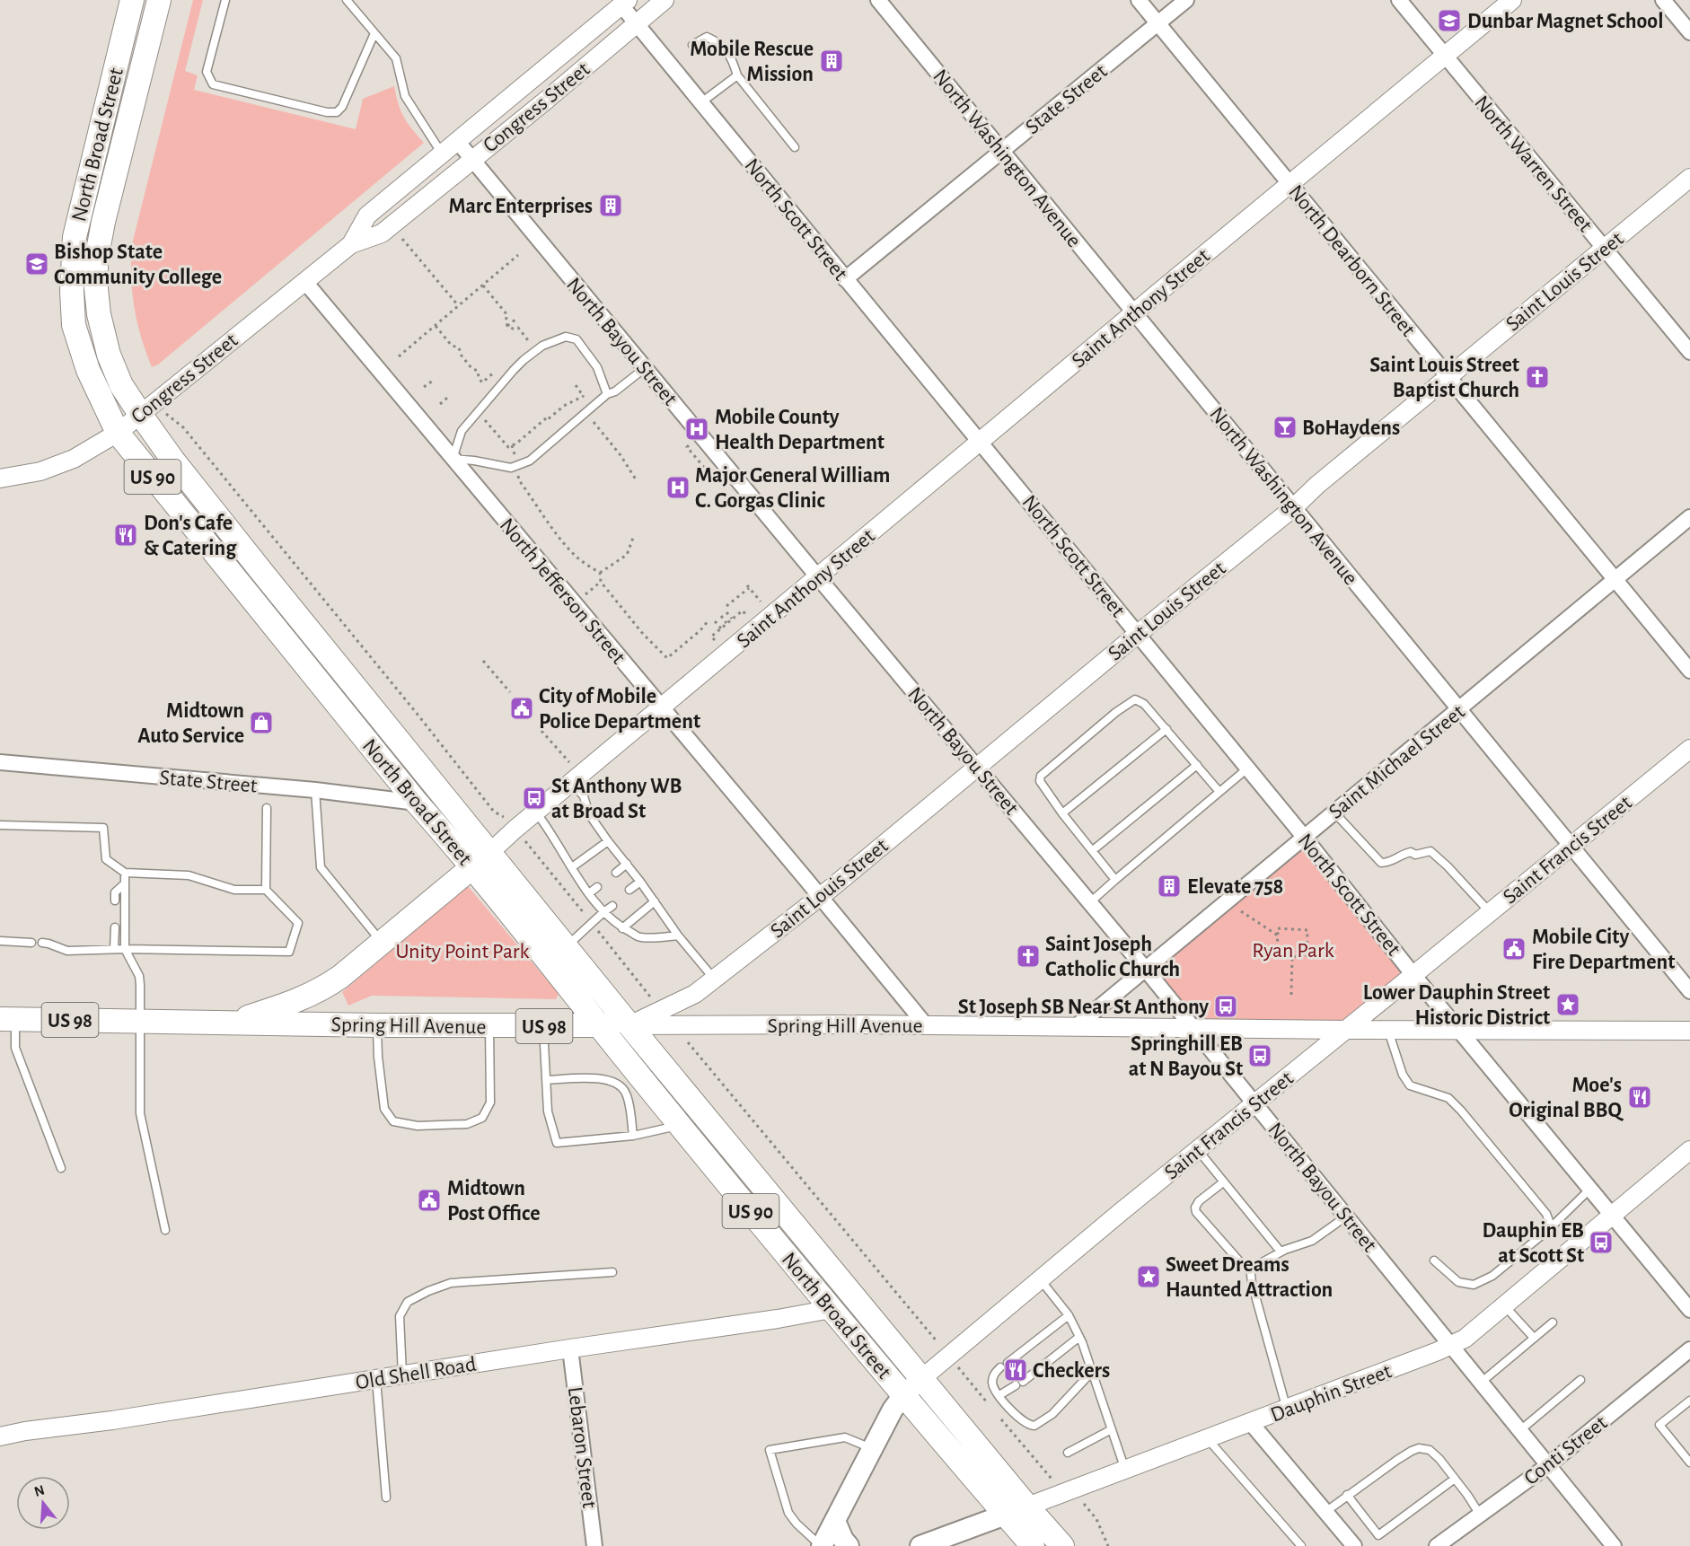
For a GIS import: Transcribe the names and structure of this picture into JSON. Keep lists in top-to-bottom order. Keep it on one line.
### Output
{"streets":{"main road":["North Broad Street","Saint Anthony Street","US 90","Saint Francis Street","US 98","Spring Hill Avenue","Dauphin Street"],"street":["State Street","Congress Street","North Washington Avenue","North Warren Street","North Scott Street","North Dearborn Street","Saint Louis Street","North Bayou Street","North Jefferson Street","Saint Michael Street","Old Shell Road","Lebaron Street","Conti Street"]},"crossings":[["State Street","North Broad Street"],["State Street","North Washington Avenue"],["State Street","North Scott Street"],["State Street","North Dearborn Street"],["Congress Street","North Broad Street"],["Congress Street","North Scott Street"],["Congress Street","North Bayou Street"],["Congress Street","North Jefferson Street"],["North Broad Street","Saint Louis Street"],["North Broad Street","Saint Anthony Street"],["North Broad Street","US 90"],["North Broad Street","Saint Francis Street"],["North Broad Street","Spring Hill Avenue"],["North Broad Street","Old Shell Road"],["North Broad Street","Dauphin Street"],["North Washington Avenue","Saint Louis Street"],["North Washington Avenue","Saint Anthony Street"],["North Washington Avenue","Saint Michael Street"],["North Washington Avenue","Saint Francis Street"],["North Warren Street","Saint Louis Street"],["North Warren Street","Saint Anthony Street"],["North Scott Street","Saint Louis Street"],["North Scott Street","Saint Anthony Street"],["North Scott Street","Saint Michael Street"],["North Scott Street","Saint Francis Street"],["North Scott Street","Spring Hill Avenue"],["North Scott Street","Dauphin Street"],["North Dearborn Street","Saint Louis Street"],["North Dearborn Street","Saint Anthony Street"],["North Dearborn Street","Saint Michael Street"],["Saint Louis Street","North Bayou Street"],["Saint Louis Street","North Jefferson Street"],["Saint Louis Street","Spring Hill Avenue"],["Saint Anthony Street","North Bayou Street"],["Saint Anthony Street","North Jefferson Street"],["Saint Anthony Street","Spring Hill Avenue"],["North Bayou Street","Saint Michael Street"],["North Bayou Street","Saint Francis Street"],["North Bayou Street","Spring Hill Avenue"],["North Bayou Street","Dauphin Street"],["North Bayou Street","Conti Street"],["US 90","Dauphin Street"],["North Jefferson Street","Spring Hill Avenue"],["Saint Michael Street","Spring Hill Avenue"],["Saint Francis Street","Spring Hill Avenue"],["Old Shell Road","Lebaron Street"]],"parks":["Ryan Park","Unity Point Park"],"places":{"school or university":["Dunbar Magnet School","Bishop State Community College"],"building":["Mobile Rescue Mission","Marc Enterprises","Elevate 758"],"church":["Saint Louis Street Baptist Church","Saint Joseph Catholic Church"],"bar":["BoHaydens"],"hospital":["Mobile County Health Department","Major General William C. Gorgas Clinic"],"restaurant":["Don's Cafe & Catering","Moe's Original BBQ","Checkers"],"public building":["City of Mobile Police Department","Mobile City Fire Department","Midtown Post Office"],"shop":["Midtown Auto Service"],"bus stop":["St Anthony WB at Broad St","St Joseph SB Near St Anthony","Springhill EB at N Bayou St","Dauphin EB at Scott St"],"place":["Lower Dauphin Street Historic District","Sweet Dreams Haunted Attraction"]},"north":"top"}
